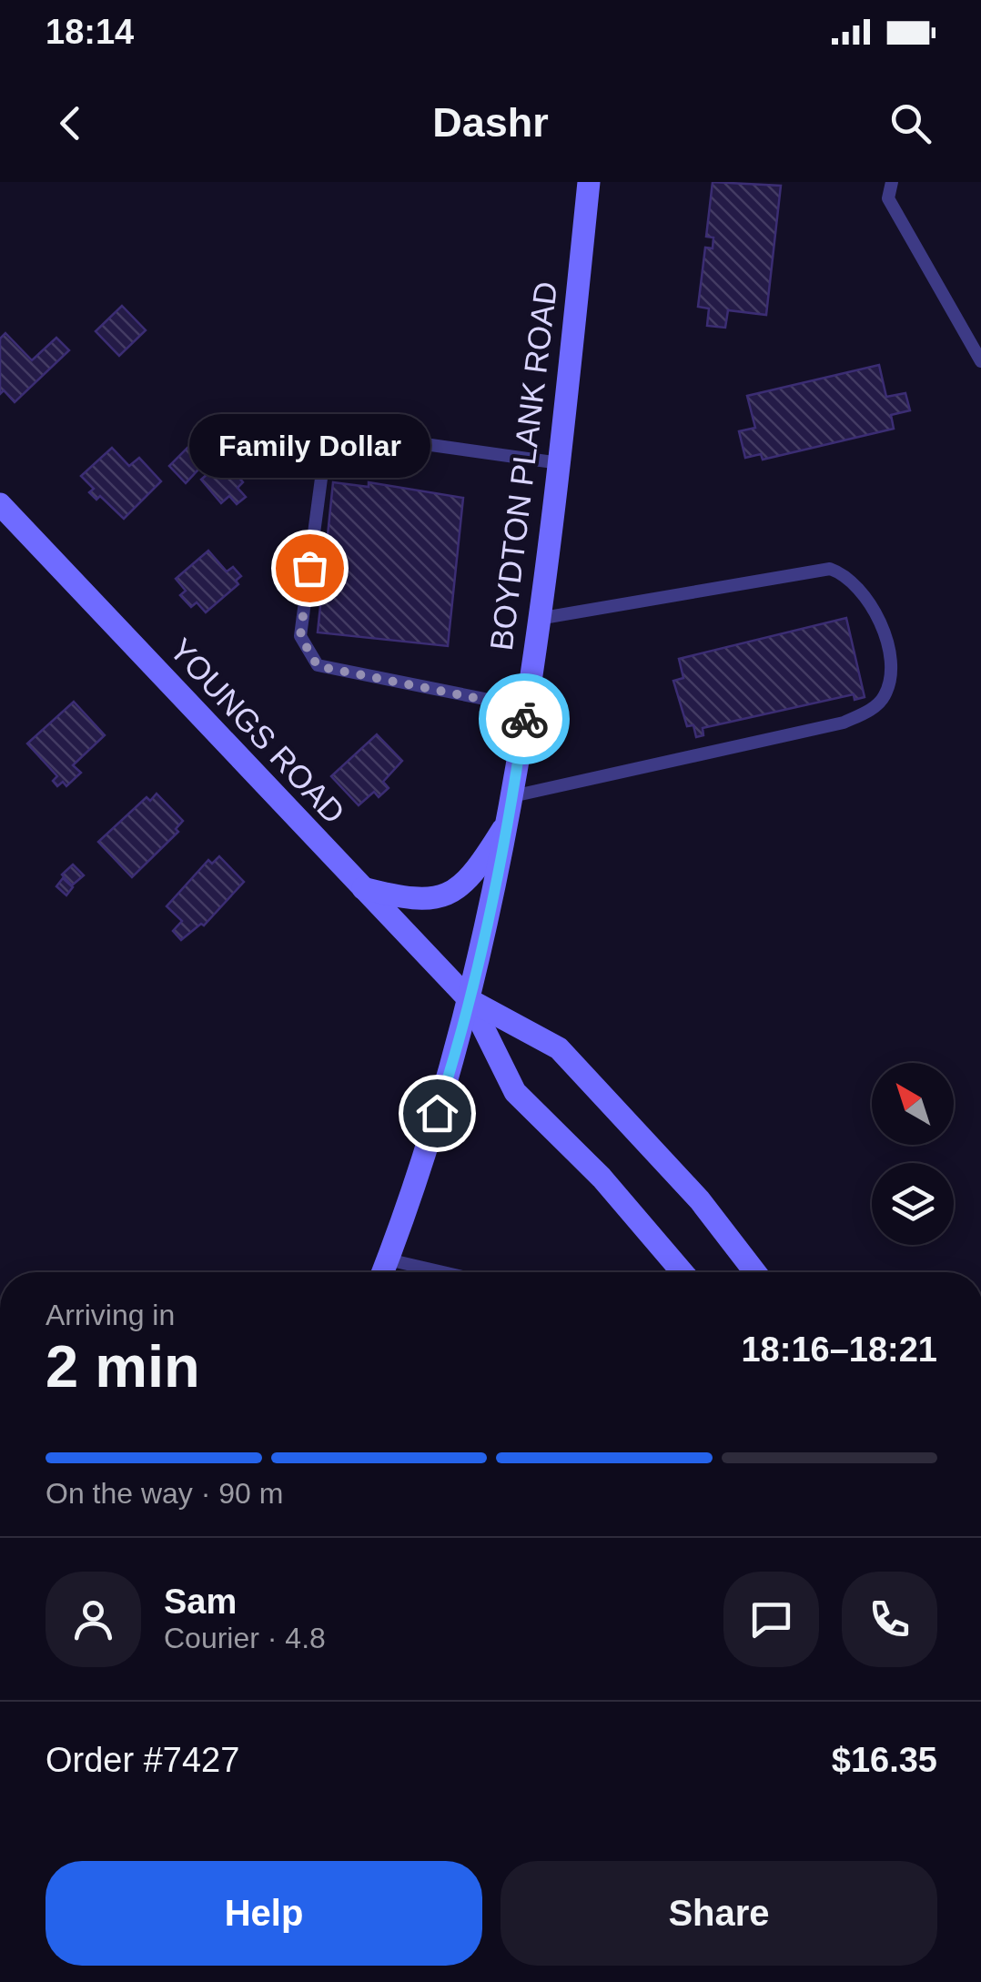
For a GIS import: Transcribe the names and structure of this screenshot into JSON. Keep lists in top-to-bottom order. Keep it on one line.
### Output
{"streets":{"main road":["BOYDTON PLANK ROAD","YOUNGS ROAD"]},"crossings":[["BOYDTON PLANK ROAD","YOUNGS ROAD"]],"places":["Family Dollar"],"north":"top left","page":{"status":"18:14","header":"Dashr","bubble":"Family Dollar","heading":["2 min","Arriving in","18:16–18:21"],"panel":["Sam","Courier · 4.8","Order #7427","$16.35"],"bar":"On the way · 90 m","buttons":["Help","Share"]}}
